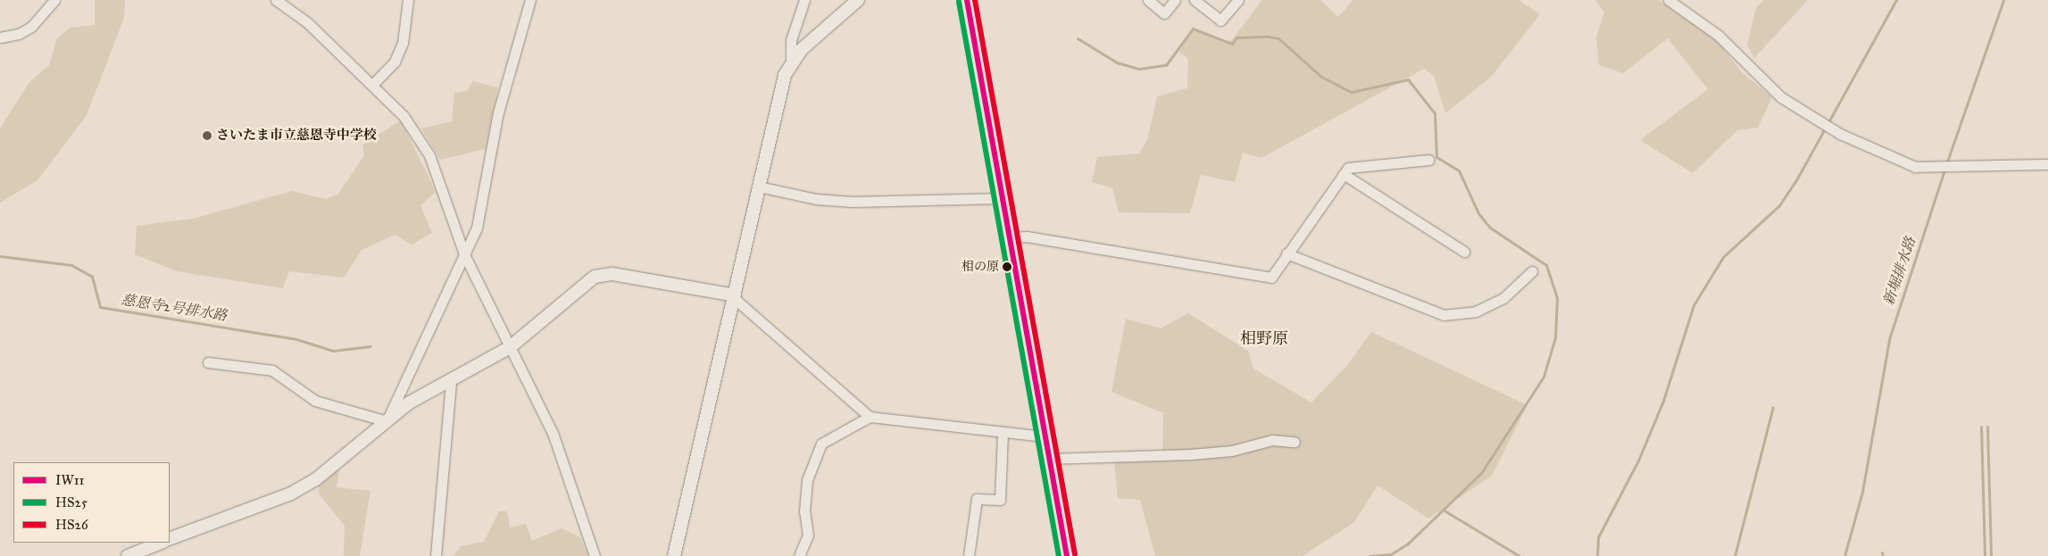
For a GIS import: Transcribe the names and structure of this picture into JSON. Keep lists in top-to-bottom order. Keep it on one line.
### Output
{"districts":["相野原"],"water":["新堀排水路","慈恩寺2号排水路"],"places":["さいたま市立慈恩寺中学校","相の原"],"lines":["transit line IW11","transit line HS26","transit line HS25"],"legend":["IW11","HS25","HS26"]}
